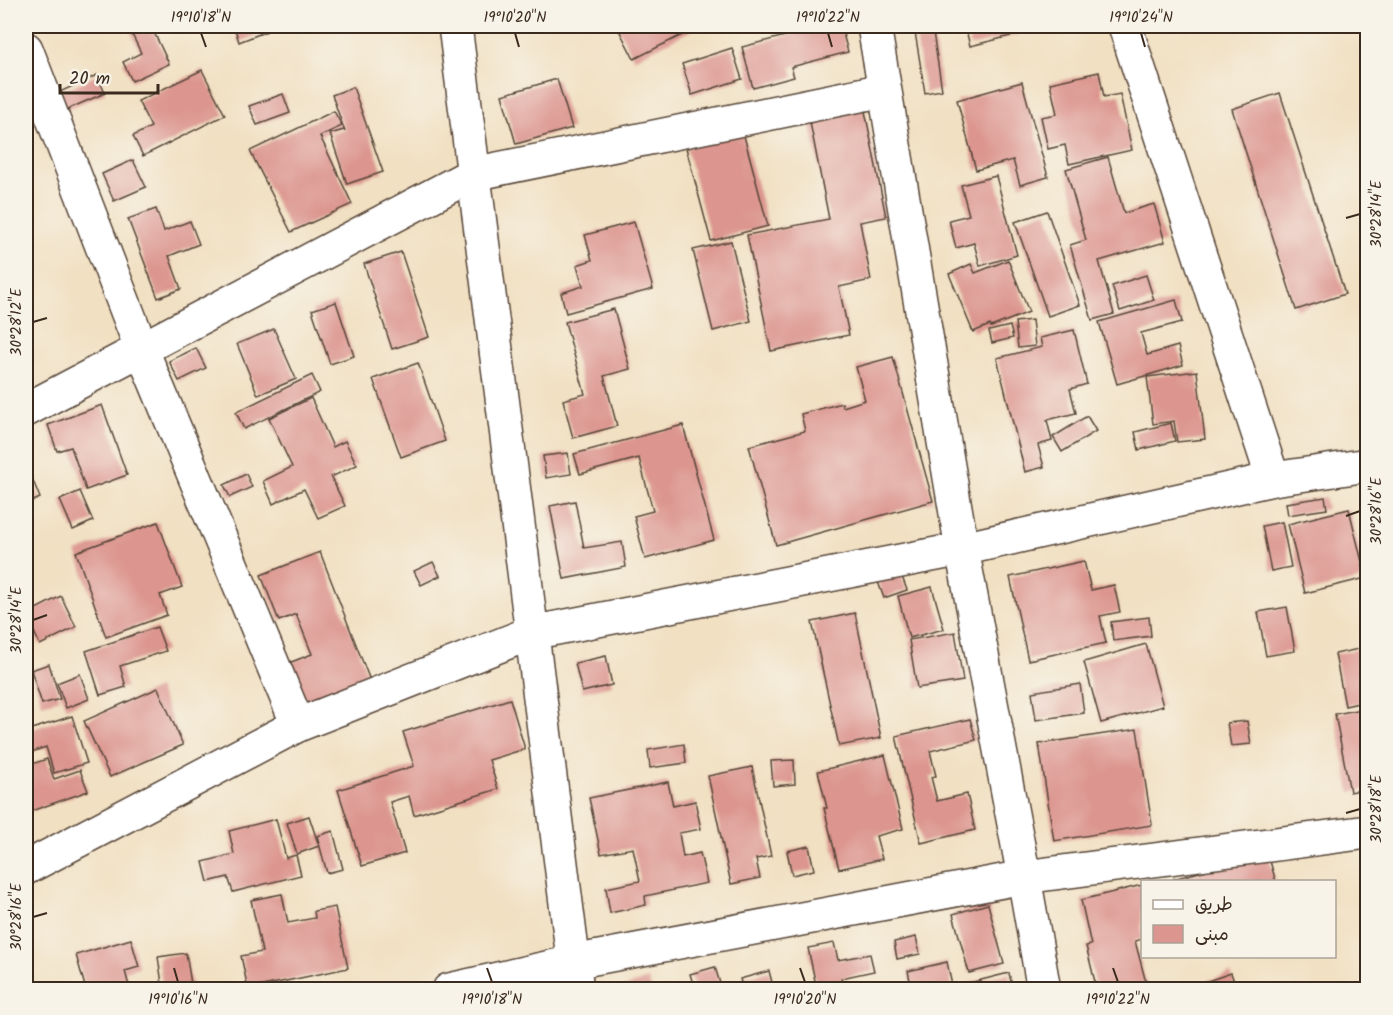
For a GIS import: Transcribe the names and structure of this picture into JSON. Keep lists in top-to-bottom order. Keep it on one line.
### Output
{"legend":["طريق","مبنى"],"scale_bar":"20 m","coordinates":["19°10'18\"N","19°10'20\"N","19°10'22\"N","19°10'24\"N","30°28'14\"E","30°28'12\"E","30°28'16\"E","30°28'18\"E","19°10'16\"N"]}
